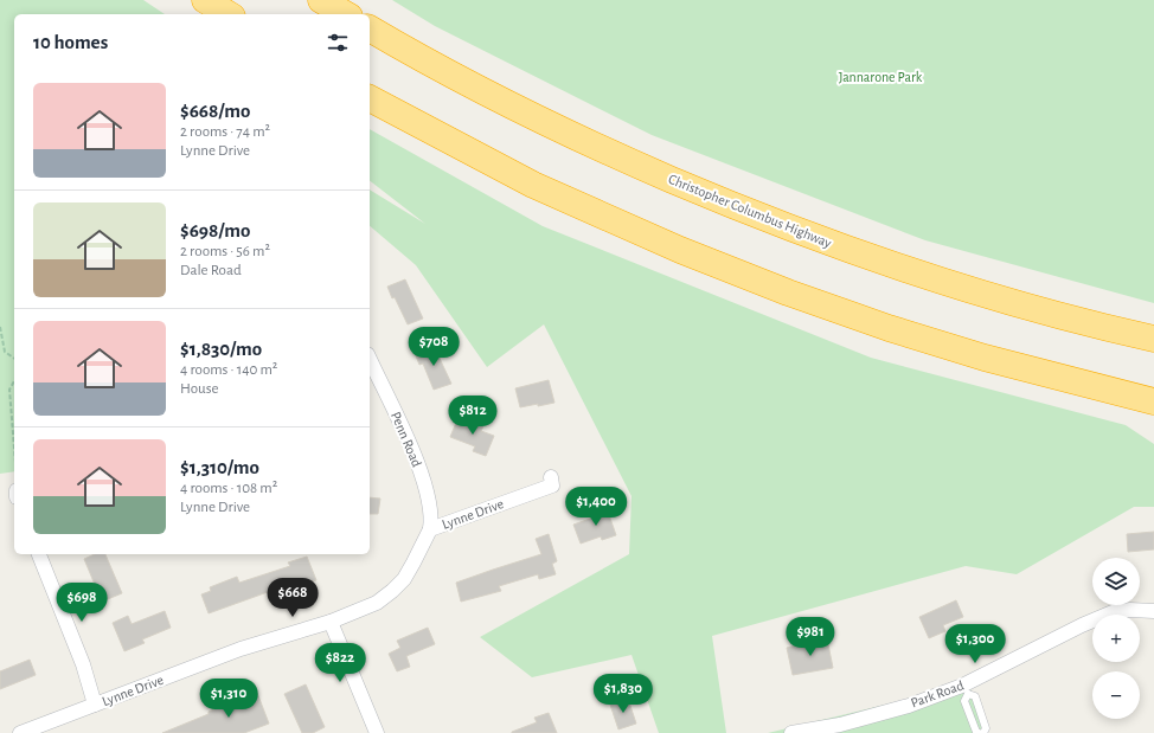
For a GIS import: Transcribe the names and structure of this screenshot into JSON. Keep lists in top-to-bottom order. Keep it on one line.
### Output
{"streets":{"highway":["Christopher Columbus Highway"],"street":["Penn Road","Lynne Drive","Park Road"]},"crossings":[["Penn Road","Lynne Drive"]],"parks":["Jannarone Park"],"page":{"heading":"10 homes","list":[{"name":"$668/mo","note":"2 rooms · 74 m² · Lynne Drive"},{"name":"$698/mo","note":"2 rooms · 56 m² · Dale Road"},{"name":"$1,830/mo","note":"4 rooms · 140 m² · House"},{"name":"$1,310/mo","note":"4 rooms · 108 m² · Lynne Drive"}],"price":["$708","$812","$1,400","$668","$698","$981","$1,300","$822","$1,830","$1,310"],"map_buttons":["+","−"]}}
